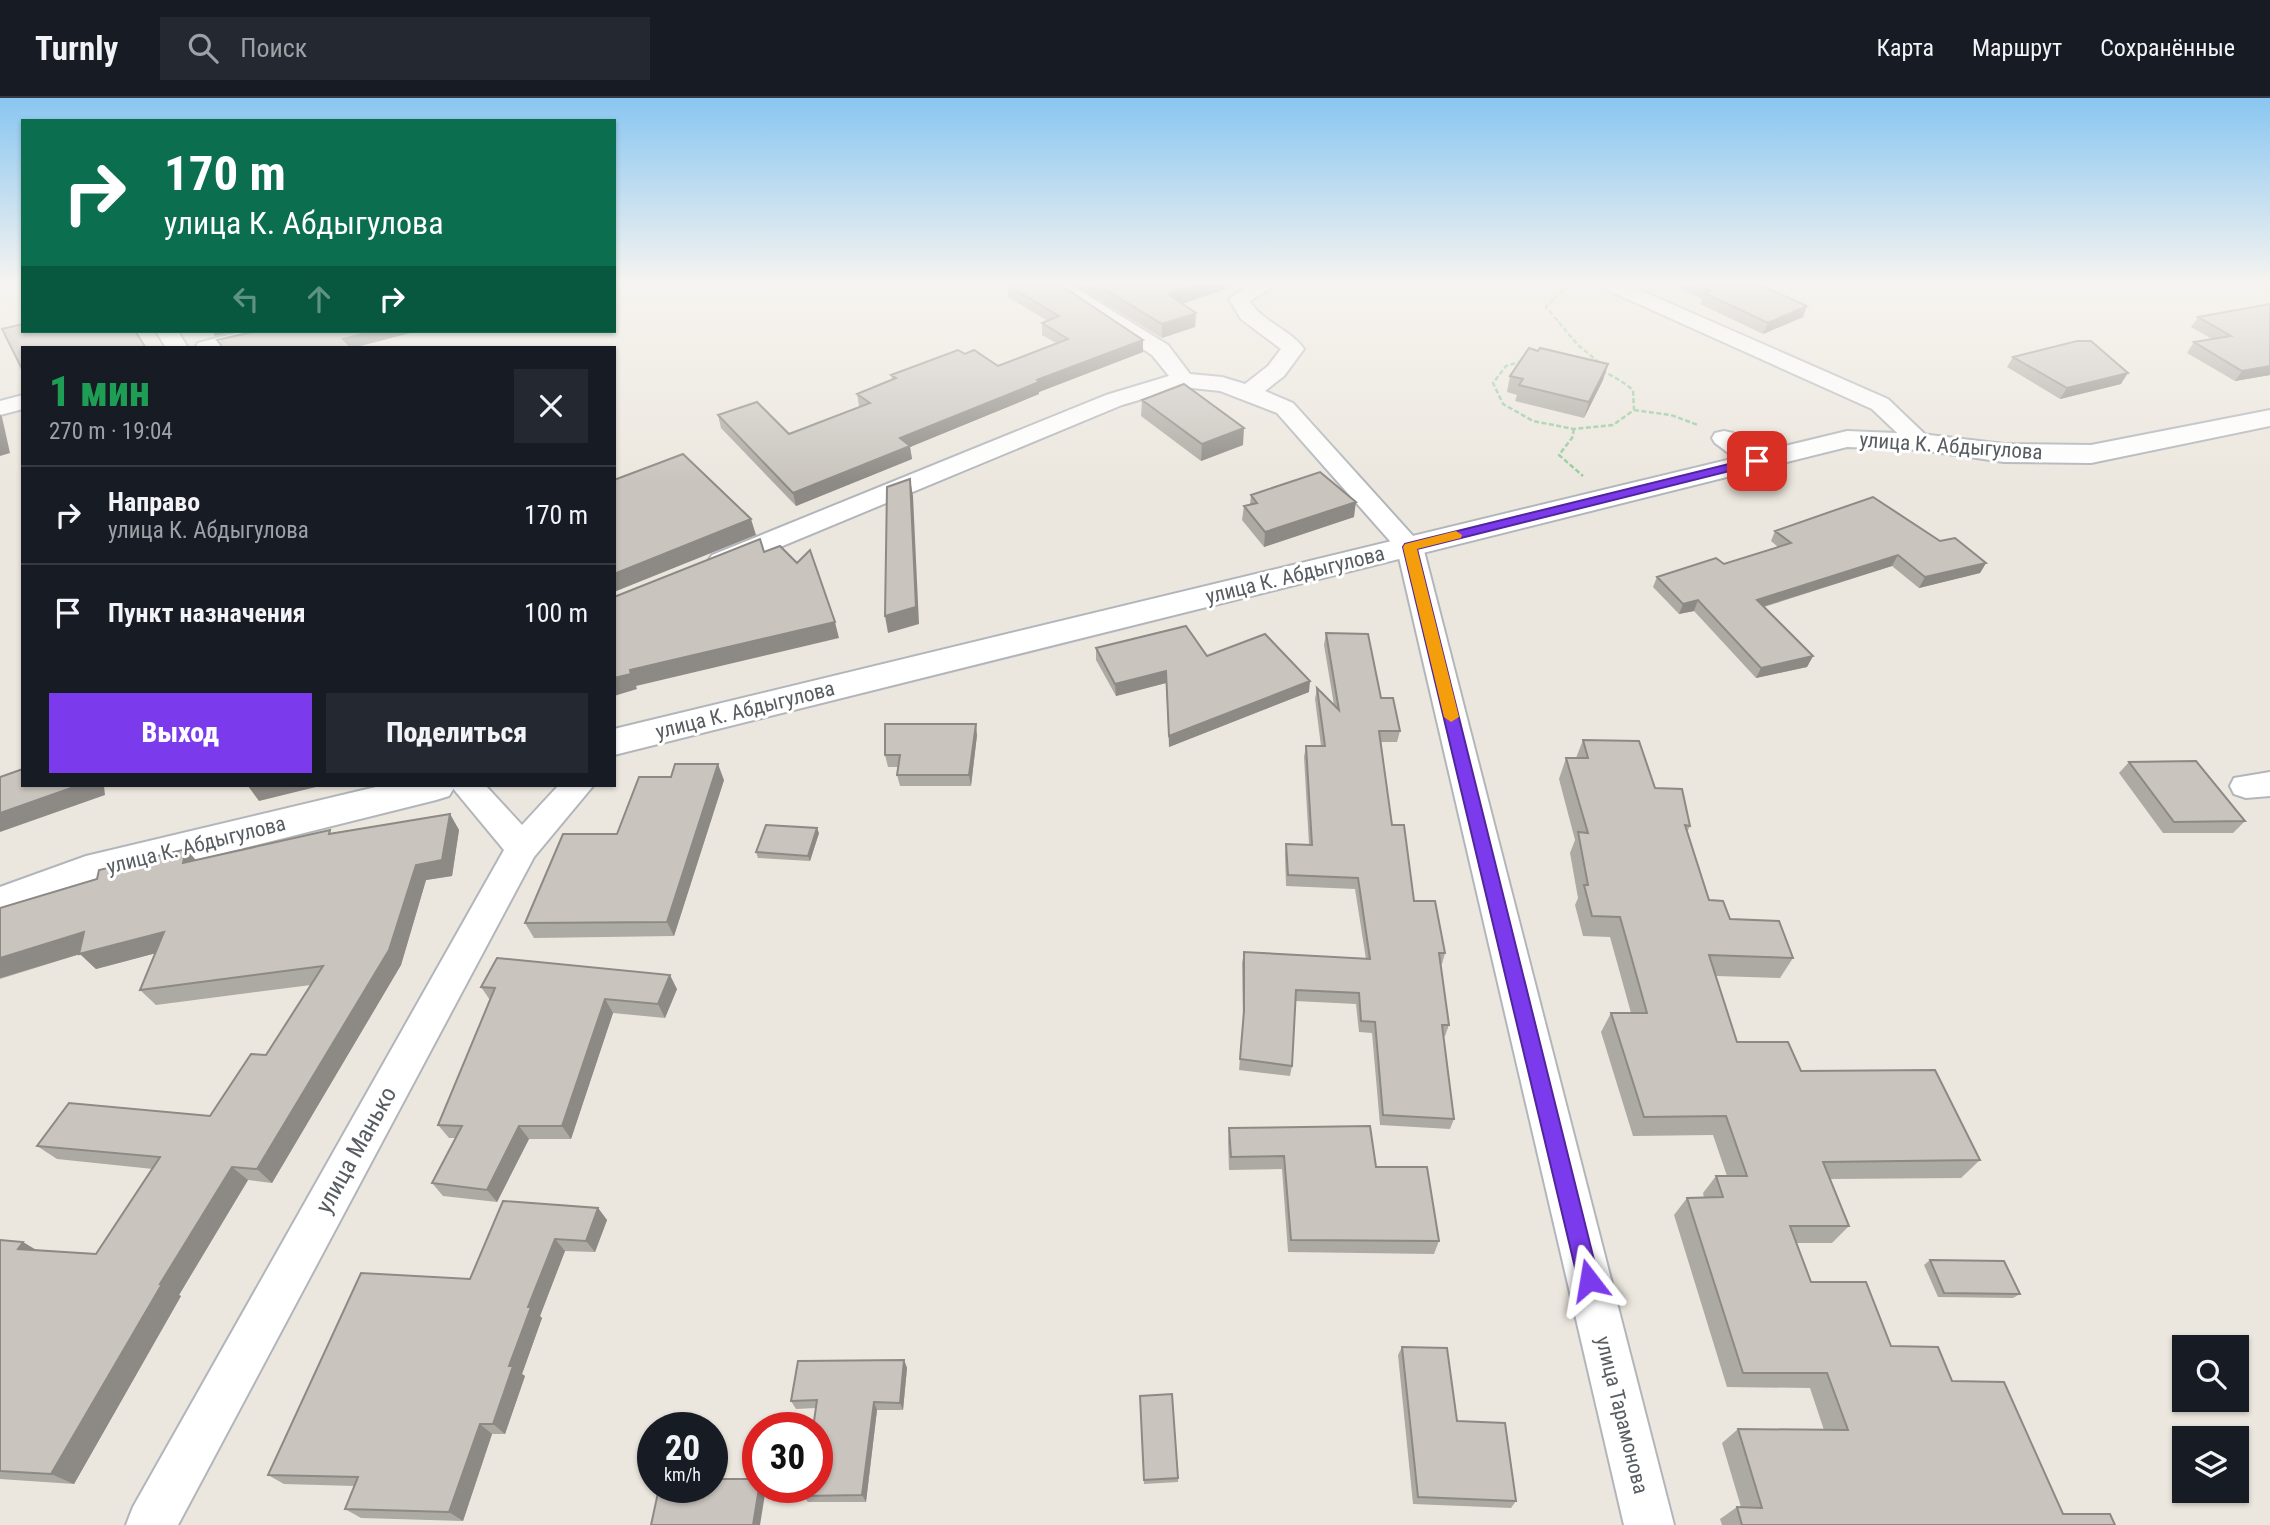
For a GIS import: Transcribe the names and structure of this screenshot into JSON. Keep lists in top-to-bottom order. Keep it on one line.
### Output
{"streets":{"street":["улица К. Абдыгулова","улица Манько","улица Тарамонова"]},"crossings":[["улица К. Абдыгулова","улица Тарамонова"]],"page":{"header":"Turnly","search":"Поиск","nav":["Карта","Маршрут","Сохранённые"],"turn":["170 m","улица К. Абдыгулова"],"heading":["1 мин","270 m · 19:04"],"list":[{"name":"Направо","note":"улица К. Абдыгулова","value":"170 m"},{"name":"Пункт назначения","value":"100 m"}],"buttons":["Выход","Поделиться"],"speed":"20 km/h","limit":"30"}}
